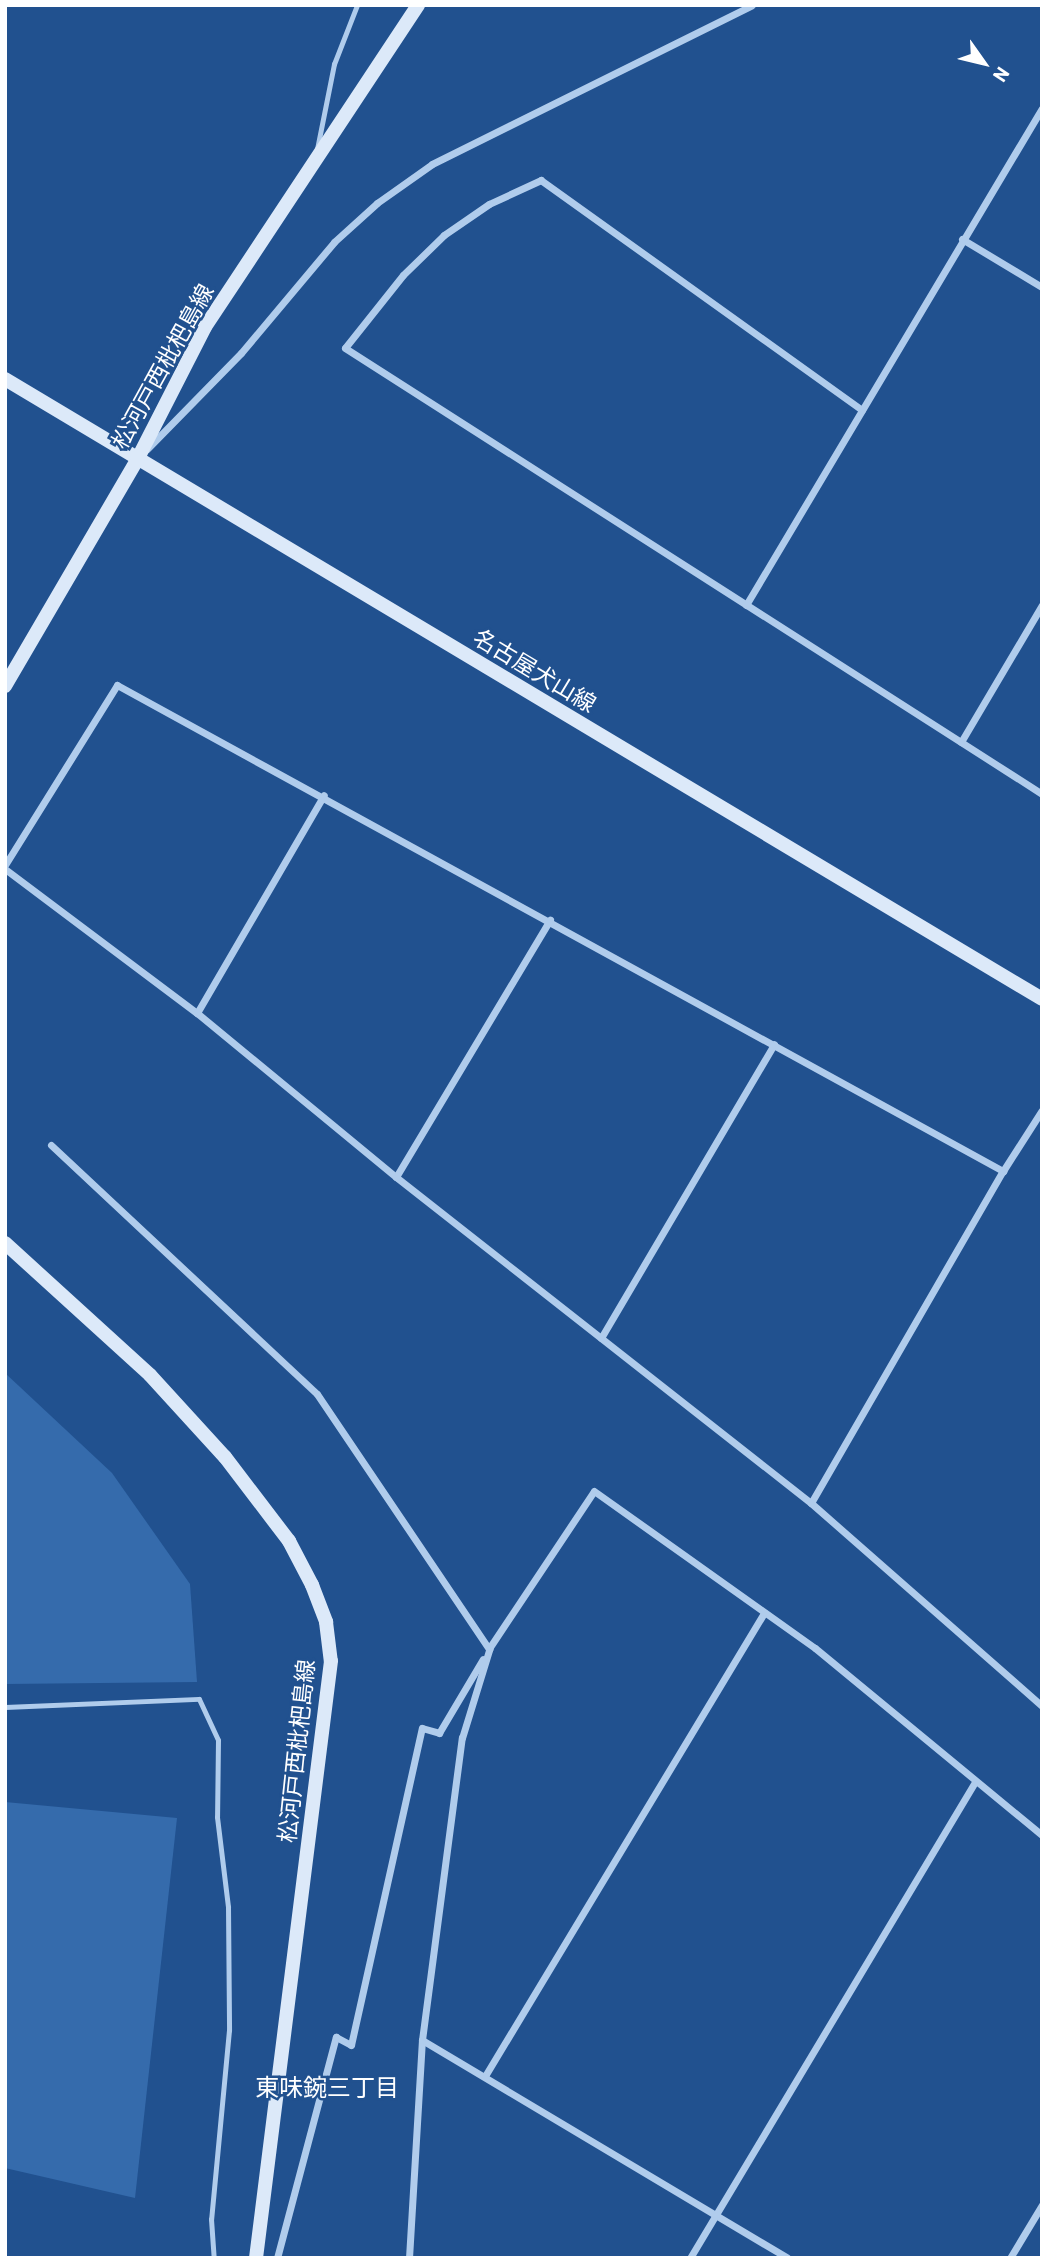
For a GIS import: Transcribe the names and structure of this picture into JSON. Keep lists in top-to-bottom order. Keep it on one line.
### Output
{"streets":{"main road":["松河戸西枇杷島線","名古屋犬山線"]},"crossings":[["松河戸西枇杷島線","名古屋犬山線"]],"districts":["東味鋺三丁目"],"north":"bottom right"}
